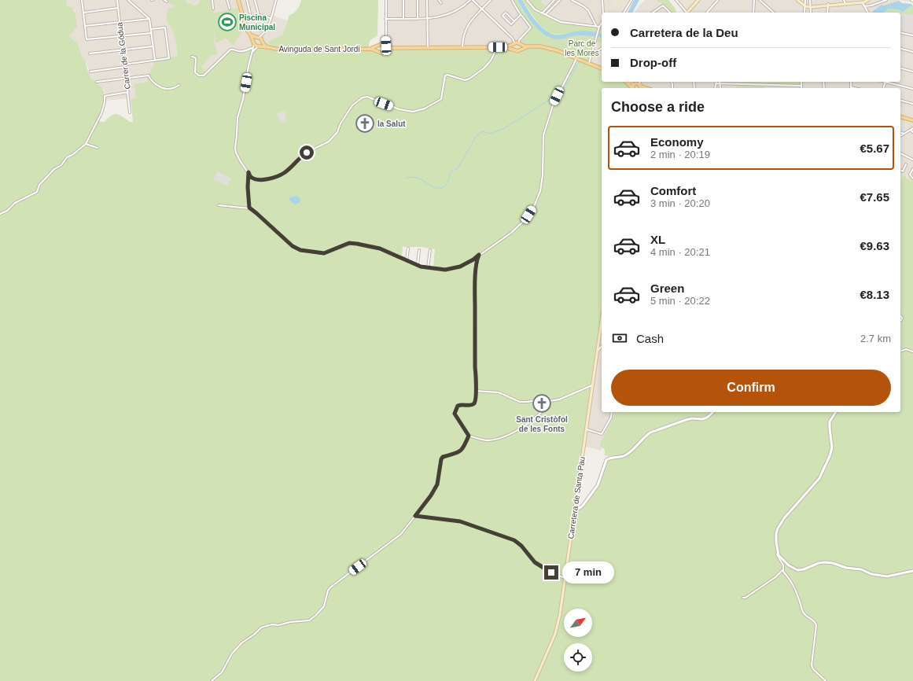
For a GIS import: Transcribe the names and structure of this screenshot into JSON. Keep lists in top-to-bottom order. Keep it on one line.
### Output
{"streets":{"main road":["Avinguda de Sant Jordi","Carretera de Santa Pau"],"street":["Carrer de la Gódua"]},"parks":["Parc de les Mores"],"places":{"sports":["Piscina Municipal"],"church":["la Salut","Sant Cristòfol de les Fonts"]},"north":"top right","page":{"banner":["Carretera de la Deu","Drop-off"],"heading":"Choose a ride","list":[{"name":"Economy","note":"2 min · 20:19","value":"€5.67"},{"name":"Comfort","note":"3 min · 20:20","value":"€7.65"},{"name":"XL","note":"4 min · 20:21","value":"€9.63"},{"name":"Green","note":"5 min · 20:22","value":"€8.13"}],"pay":["Cash","2.7 km"],"buttons":"Confirm","bubble":"7 min"}}
